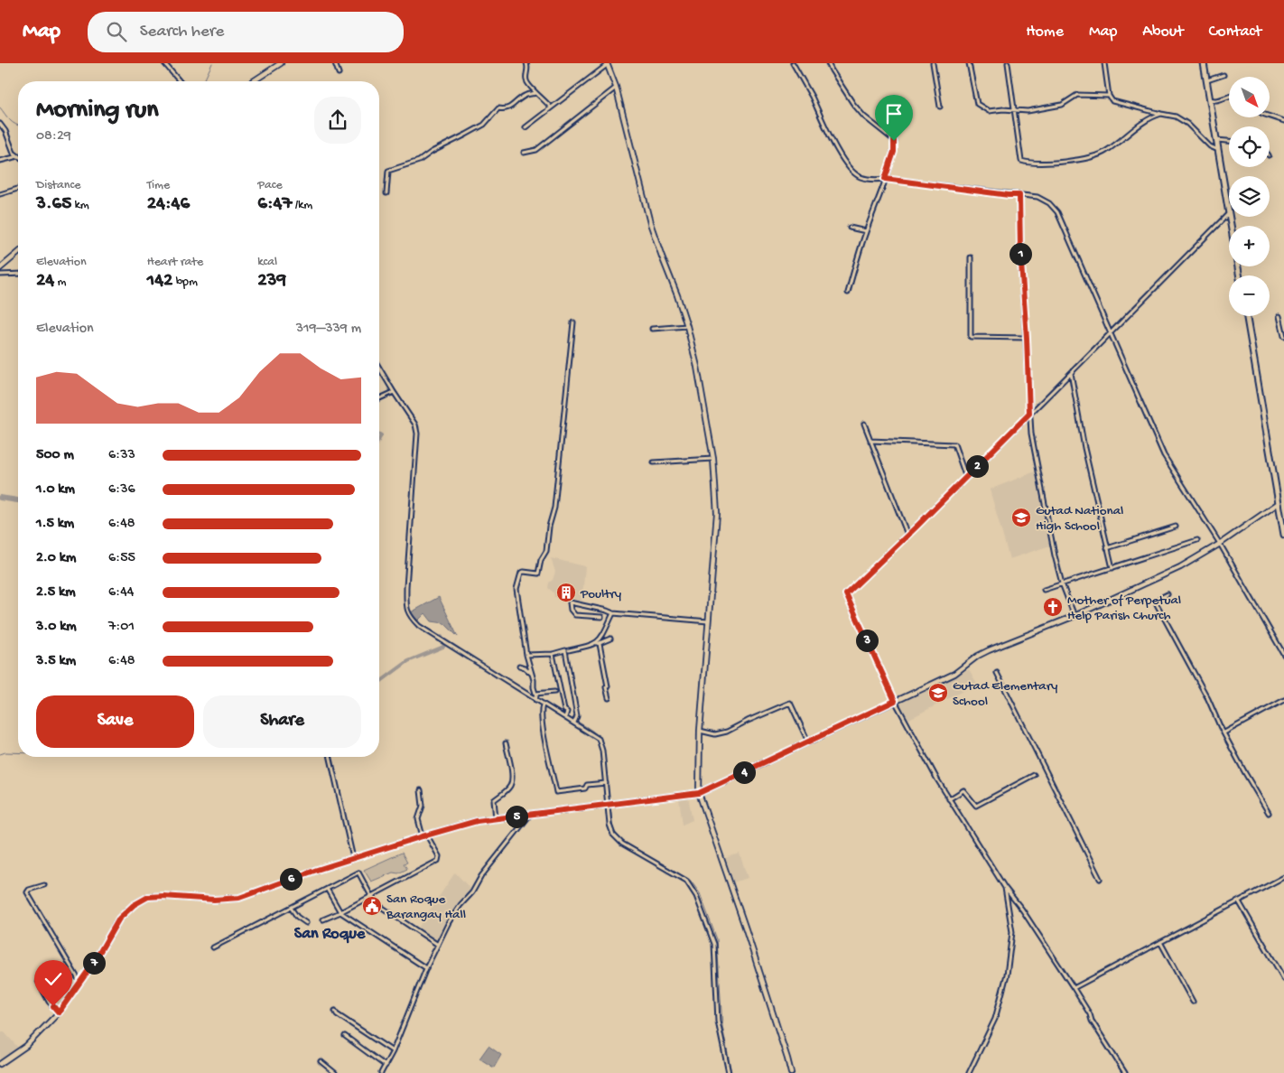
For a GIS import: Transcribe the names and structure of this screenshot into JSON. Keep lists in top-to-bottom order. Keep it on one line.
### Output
{"districts":["San Roque"],"places":{"school or university":["Gutad National High School","Gutad Elementary School"],"building":["Poultry"],"church":["Mother of Perpetual Help Parish Church"],"public building":["San Roque Barangay Hall"]},"north":"bottom right","page":{"header":"Map","search":"Search here","nav":["Home","Map","About","Contact"],"map_buttons":["+","−"],"heading":["Morning run","08:29"],"stats":[["Distance","3.65 km"],["Time","24:46"],["Pace","6:47 /km"],["Elevation","24 m"],["Heart rate","142 bpm"],["kcal","239"]],"pins":["1","2","3","4","5","6","7"],"chart":["Elevation","319–339 m"],"list":[{"name":"500 m","note":"6:33"},{"name":"1.0 km","note":"6:36"},{"name":"1.5 km","note":"6:48"},{"name":"2.0 km","note":"6:55"},{"name":"2.5 km","note":"6:44"},{"name":"3.0 km","note":"7:01"},{"name":"3.5 km","note":"6:48"}],"buttons":["Save","Share"]}}
